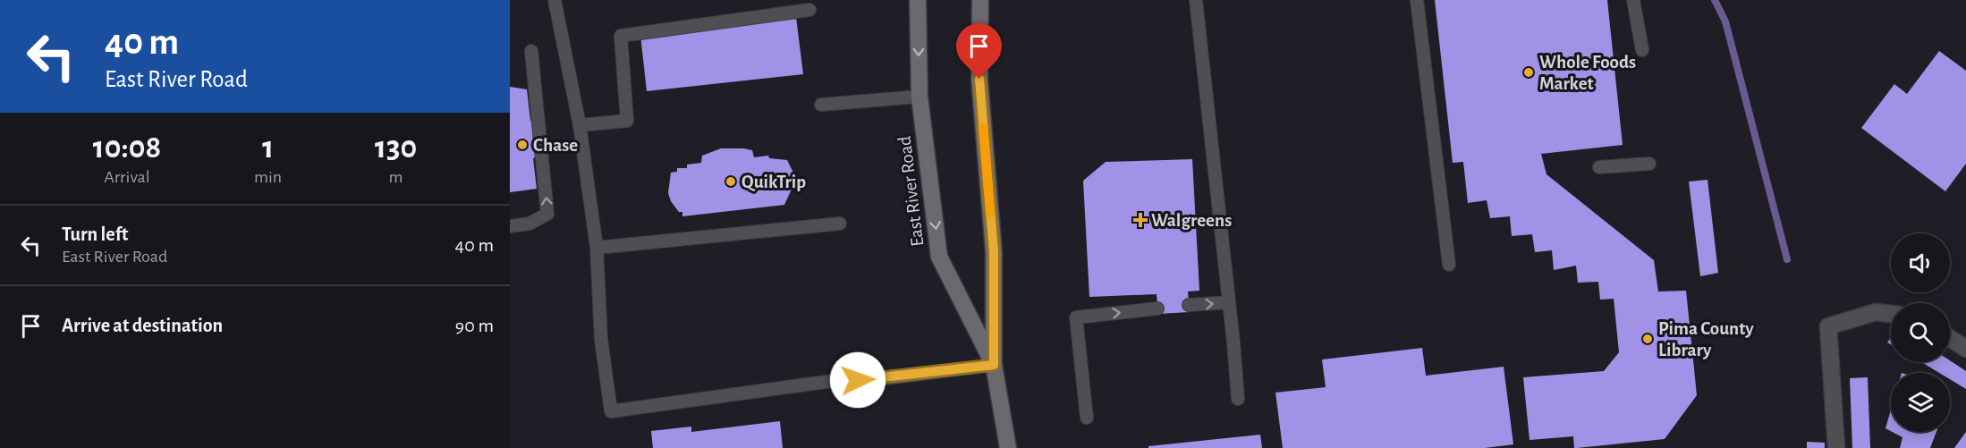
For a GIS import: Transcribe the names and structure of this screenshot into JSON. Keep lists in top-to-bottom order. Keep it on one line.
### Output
{"streets":{"street":["East River Road"]},"places":{"other":["Whole Foods Market","Chase","QuikTrip","Pima County Library"],"health":["Walgreens"]},"page":{"turn":["40 m","East River Road"],"eta":["10:08","Arrival","1","min","130","m"],"list":[{"name":"Turn left","note":"East River Road","value":"40 m"},{"name":"Arrive at destination","value":"90 m"}]}}
